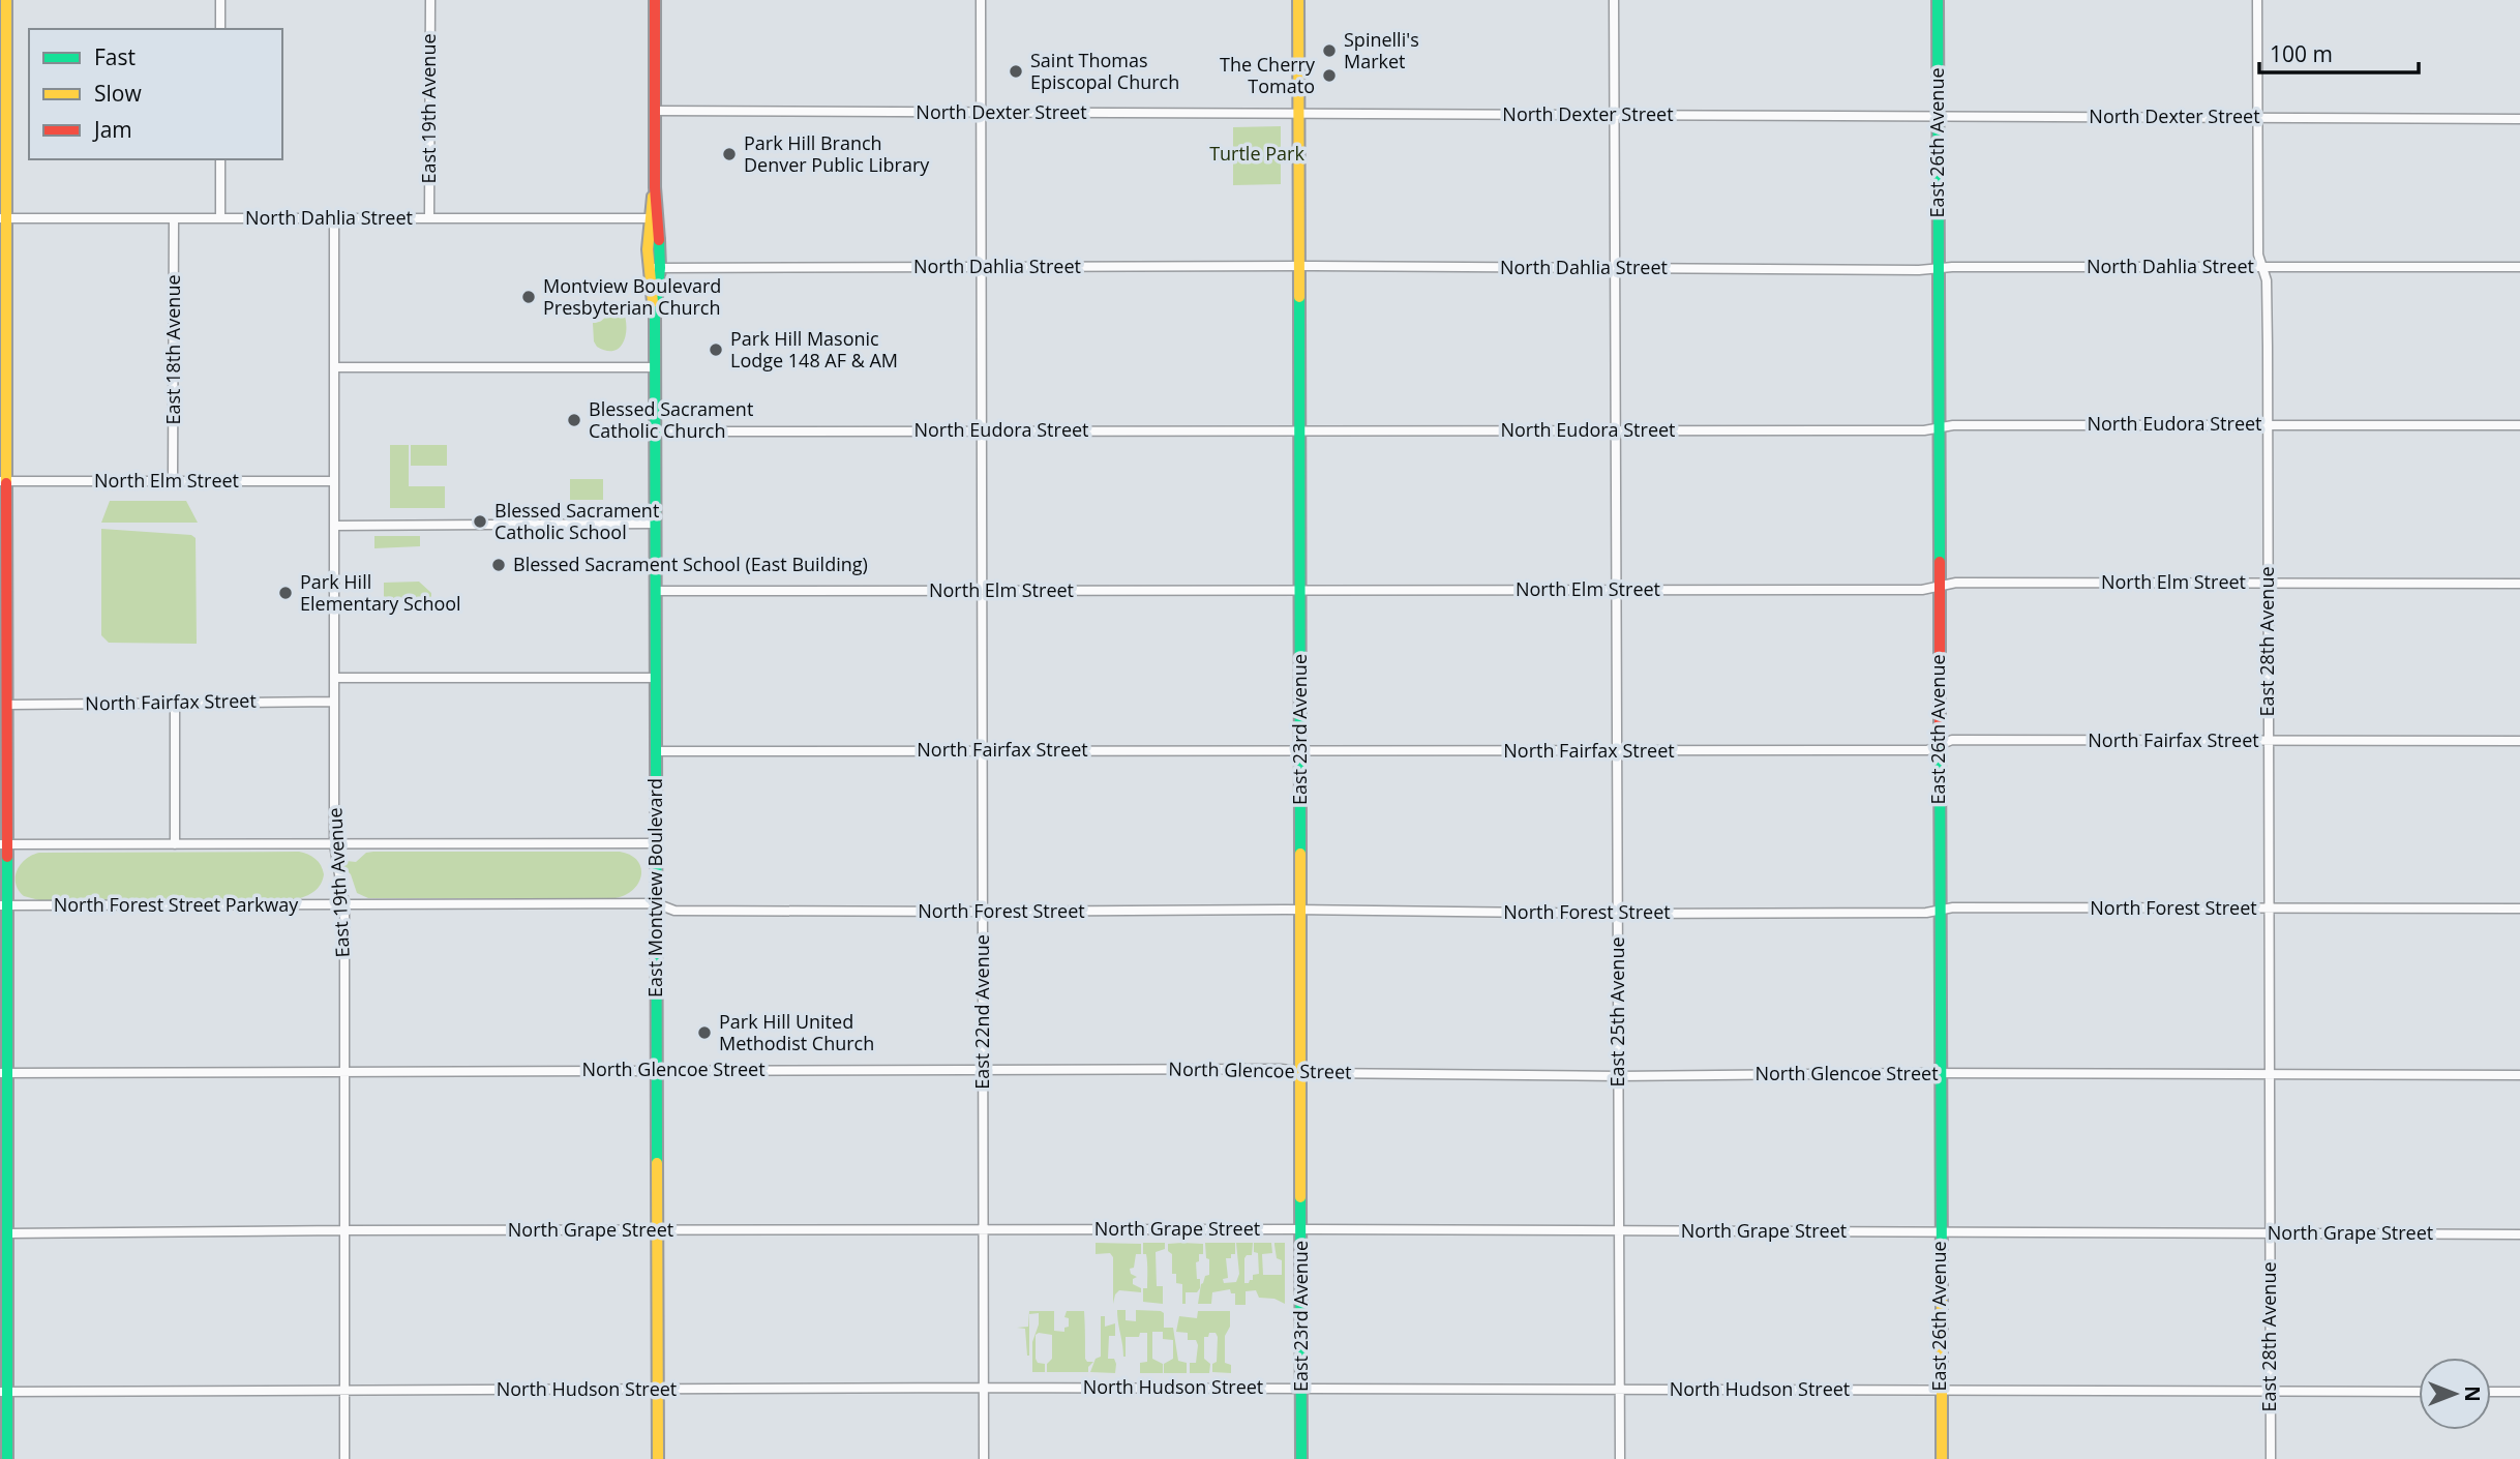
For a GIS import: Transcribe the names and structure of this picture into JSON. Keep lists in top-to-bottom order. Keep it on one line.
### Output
{"streets":{"street":["East 19th Avenue","North Dexter Street","East 26th Avenue","North Dahlia Street","East 18th Avenue","North Eudora Street","North Elm Street","East 28th Avenue","North Fairfax Street","East 23rd Avenue","East Montview Boulevard","North Forest Street Parkway","North Forest Street","East 22nd Avenue","East 25th Avenue","North Glencoe Street","North Grape Street","North Hudson Street"]},"crossings":[["East 19th Avenue","North Dahlia Street"],["East 19th Avenue","North Elm Street"],["East 19th Avenue","North Fairfax Street"],["East 19th Avenue","North Forest Street Parkway"],["East 19th Avenue","North Glencoe Street"],["East 19th Avenue","North Grape Street"],["East 19th Avenue","North Hudson Street"],["North Dexter Street","East 26th Avenue"],["North Dexter Street","East 28th Avenue"],["North Dexter Street","East 23rd Avenue"],["North Dexter Street","East Montview Boulevard"],["North Dexter Street","East 22nd Avenue"],["North Dexter Street","East 25th Avenue"],["East 26th Avenue","North Dahlia Street"],["East 26th Avenue","North Eudora Street"],["East 26th Avenue","North Elm Street"],["East 26th Avenue","North Fairfax Street"],["East 26th Avenue","North Forest Street"],["East 26th Avenue","North Glencoe Street"],["East 26th Avenue","North Grape Street"],["East 26th Avenue","North Hudson Street"],["North Dahlia Street","East 18th Avenue"],["North Dahlia Street","East 28th Avenue"],["North Dahlia Street","East 23rd Avenue"],["North Dahlia Street","East Montview Boulevard"],["North Dahlia Street","East 22nd Avenue"],["North Dahlia Street","East 25th Avenue"],["East 18th Avenue","North Elm Street"],["North Eudora Street","East 28th Avenue"],["North Eudora Street","East 23rd Avenue"],["North Eudora Street","East Montview Boulevard"],["North Eudora Street","East 22nd Avenue"],["North Eudora Street","East 25th Avenue"],["North Elm Street","East 28th Avenue"],["North Elm Street","East 23rd Avenue"],["North Elm Street","East Montview Boulevard"],["North Elm Street","East 22nd Avenue"],["North Elm Street","East 25th Avenue"],["East 28th Avenue","North Fairfax Street"],["East 28th Avenue","North Forest Street"],["East 28th Avenue","North Glencoe Street"],["East 28th Avenue","North Grape Street"],["East 28th Avenue","North Hudson Street"],["North Fairfax Street","East 23rd Avenue"],["North Fairfax Street","East Montview Boulevard"],["North Fairfax Street","East 22nd Avenue"],["North Fairfax Street","East 25th Avenue"],["East 23rd Avenue","North Forest Street"],["East 23rd Avenue","North Glencoe Street"],["East 23rd Avenue","North Grape Street"],["East 23rd Avenue","North Hudson Street"],["East Montview Boulevard","North Forest Street Parkway"],["East Montview Boulevard","North Forest Street"],["East Montview Boulevard","North Glencoe Street"],["East Montview Boulevard","North Grape Street"],["East Montview Boulevard","North Hudson Street"],["North Forest Street Parkway","North Forest Street"],["North Forest Street","East 22nd Avenue"],["North Forest Street","East 25th Avenue"],["East 22nd Avenue","North Glencoe Street"],["East 22nd Avenue","North Grape Street"],["East 22nd Avenue","North Hudson Street"],["East 25th Avenue","North Glencoe Street"],["East 25th Avenue","North Grape Street"],["East 25th Avenue","North Hudson Street"]],"parks":["Turtle Park"],"places":["Spinelli's Market","Saint Thomas Episcopal Church","The Cherry Tomato","Park Hill Branch Denver Public Library","Montview Boulevard Presbyterian Church","Park Hill Masonic Lodge 148 AF & AM","Blessed Sacrament Catholic Church","Blessed Sacrament Catholic School","Blessed Sacrament School (East Building)","Park Hill Elementary School","Park Hill United Methodist Church"],"legend":["Fast","Slow","Jam"],"scale_bar":"100 m","north":"right"}
